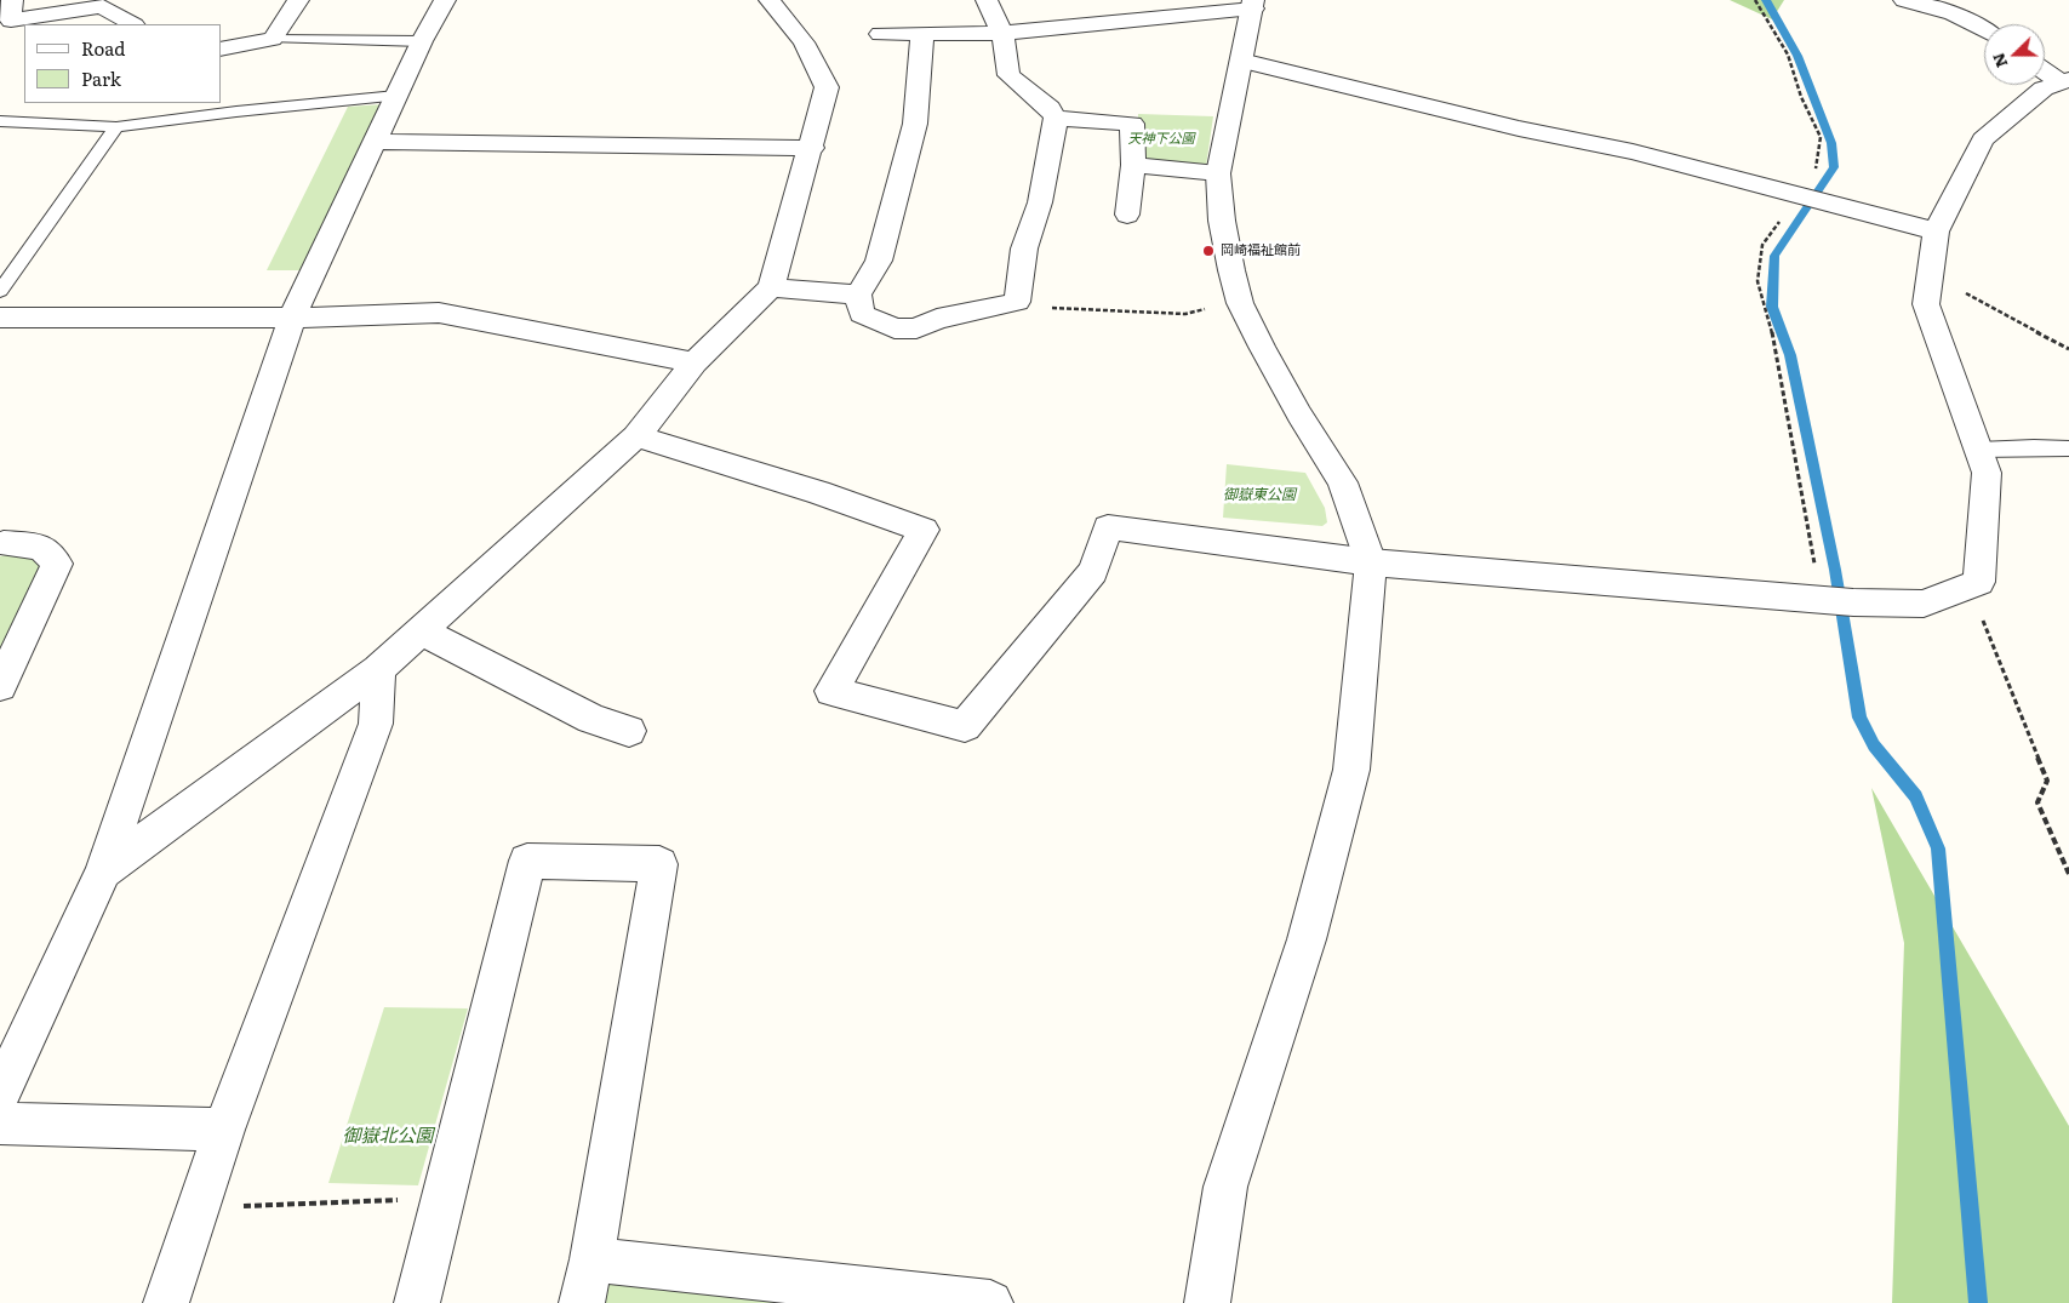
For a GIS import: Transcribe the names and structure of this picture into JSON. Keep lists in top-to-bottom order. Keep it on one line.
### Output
{"parks":["天神下公園","御嶽東公園","御嶽北公園"],"places":["岡崎福祉館前"],"legend":["Road","Park"],"north":"left"}
